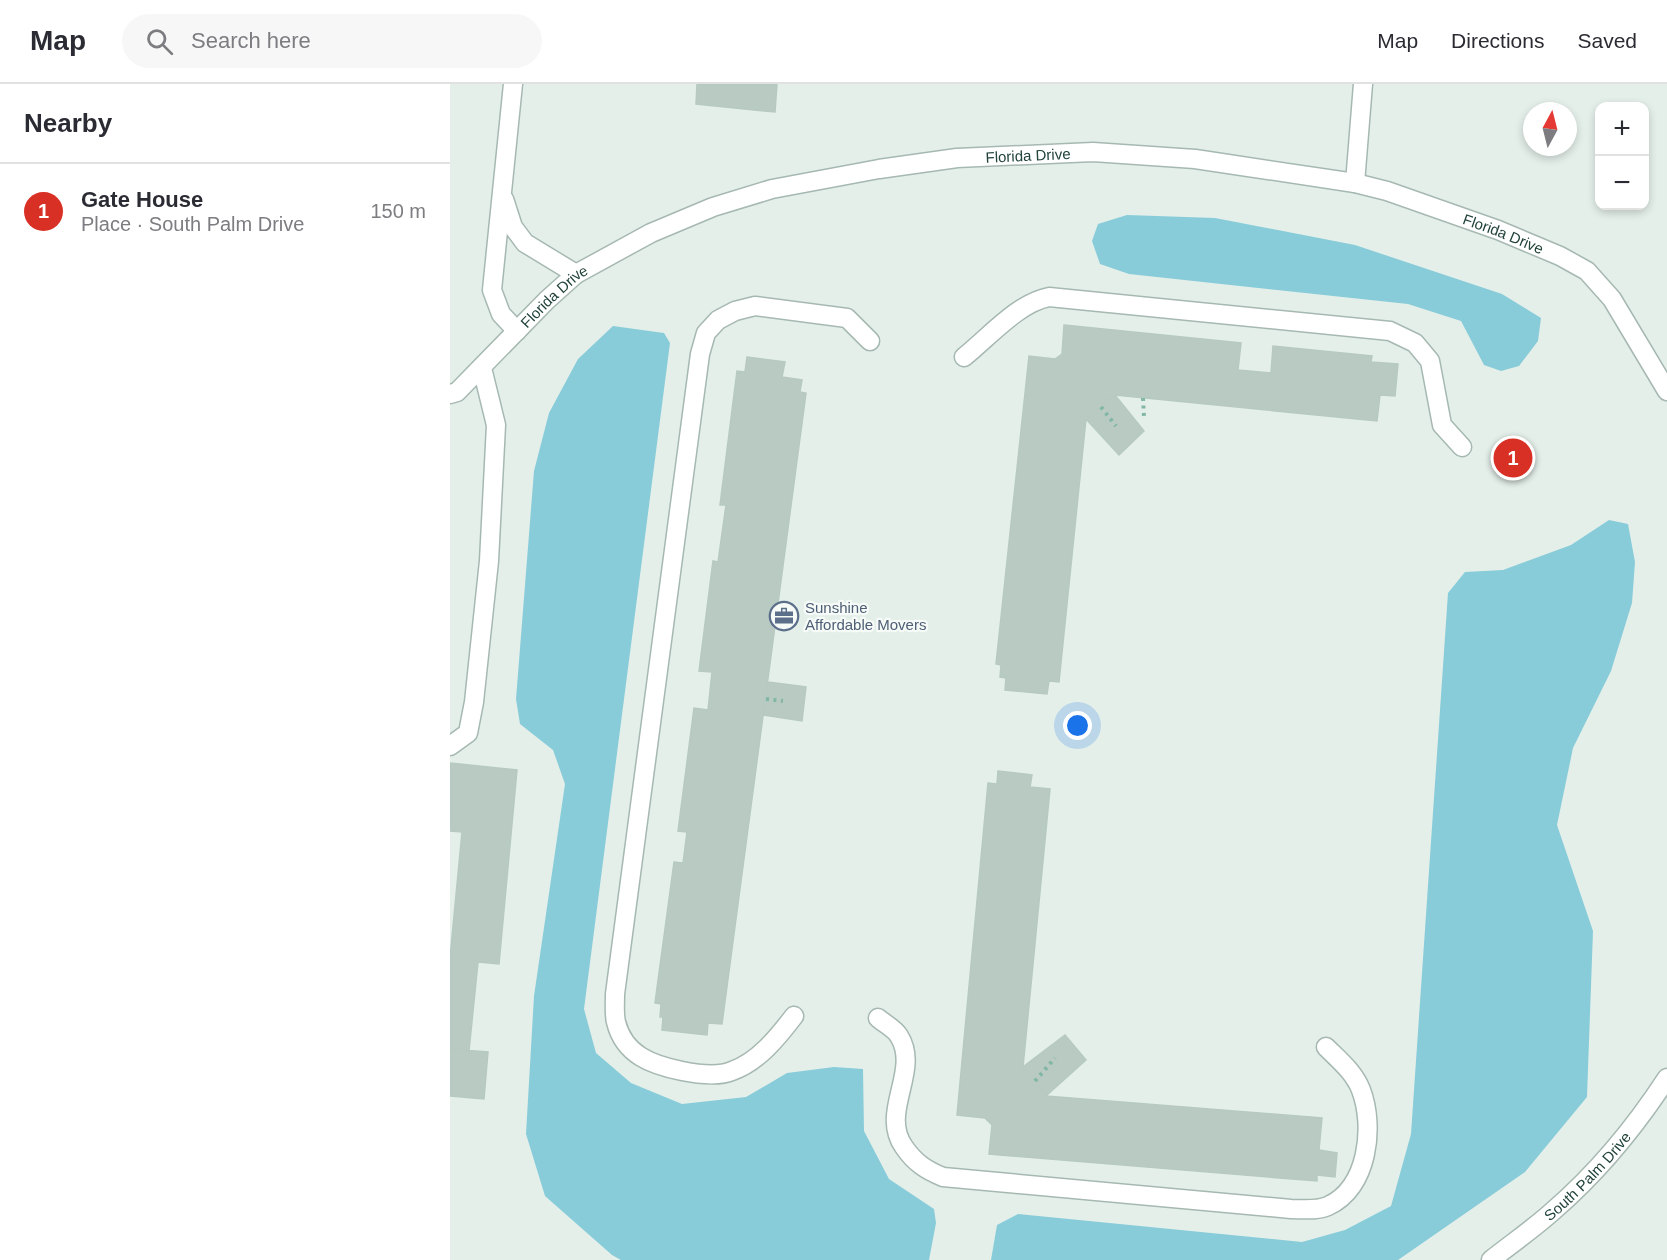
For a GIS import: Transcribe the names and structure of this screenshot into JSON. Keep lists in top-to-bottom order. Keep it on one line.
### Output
{"streets":{"street":["Florida Drive","South Palm Drive"]},"places":{"office":["Sunshine Affordable Movers"]},"north":"top","page":{"header":"Map","search":"Search here","nav":["Map","Directions","Saved"],"heading":"Nearby","map_buttons":["+","−"],"list":[{"mark":"1","name":"Gate House","note":"Place · South Palm Drive","value":"150 m"}],"pins":"1"}}
